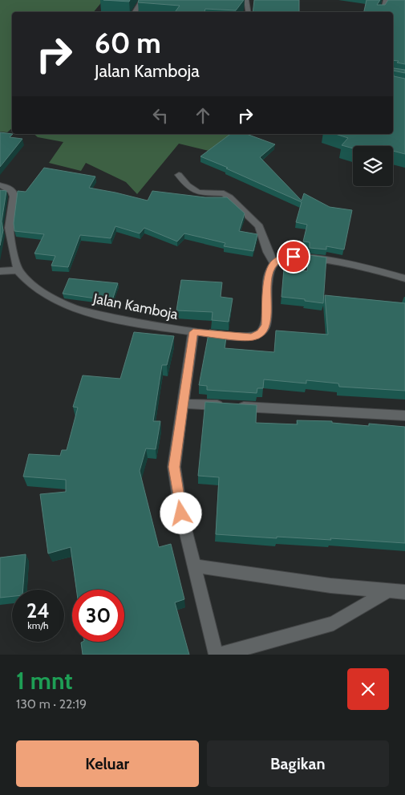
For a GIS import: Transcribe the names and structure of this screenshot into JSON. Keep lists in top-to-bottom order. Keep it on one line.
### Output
{"streets":{"street":["Jalan Kamboja"]},"page":{"turn":["60 m","Jalan Kamboja"],"speed":"24 km/h","limit":"30","heading":["1 mnt","130 m · 22:19"],"buttons":["Keluar","Bagikan"]}}
